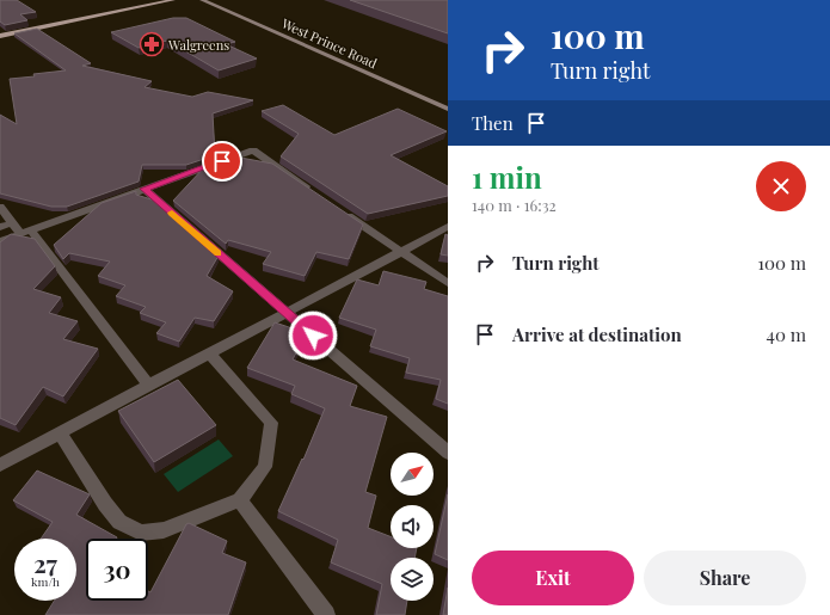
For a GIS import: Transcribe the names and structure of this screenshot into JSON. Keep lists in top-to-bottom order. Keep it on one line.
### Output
{"streets":{"main road":["West Prince Road"]},"places":{"pharmacy":["Walgreens"]},"north":"top right","page":{"turn":["100 m","Turn right"],"then":"Then","heading":["1 min","140 m · 16:32"],"list":[{"name":"Turn right","value":"100 m"},{"name":"Arrive at destination","value":"40 m"}],"speed":"27 km/h","limit":"30","buttons":["Exit","Share"]}}
